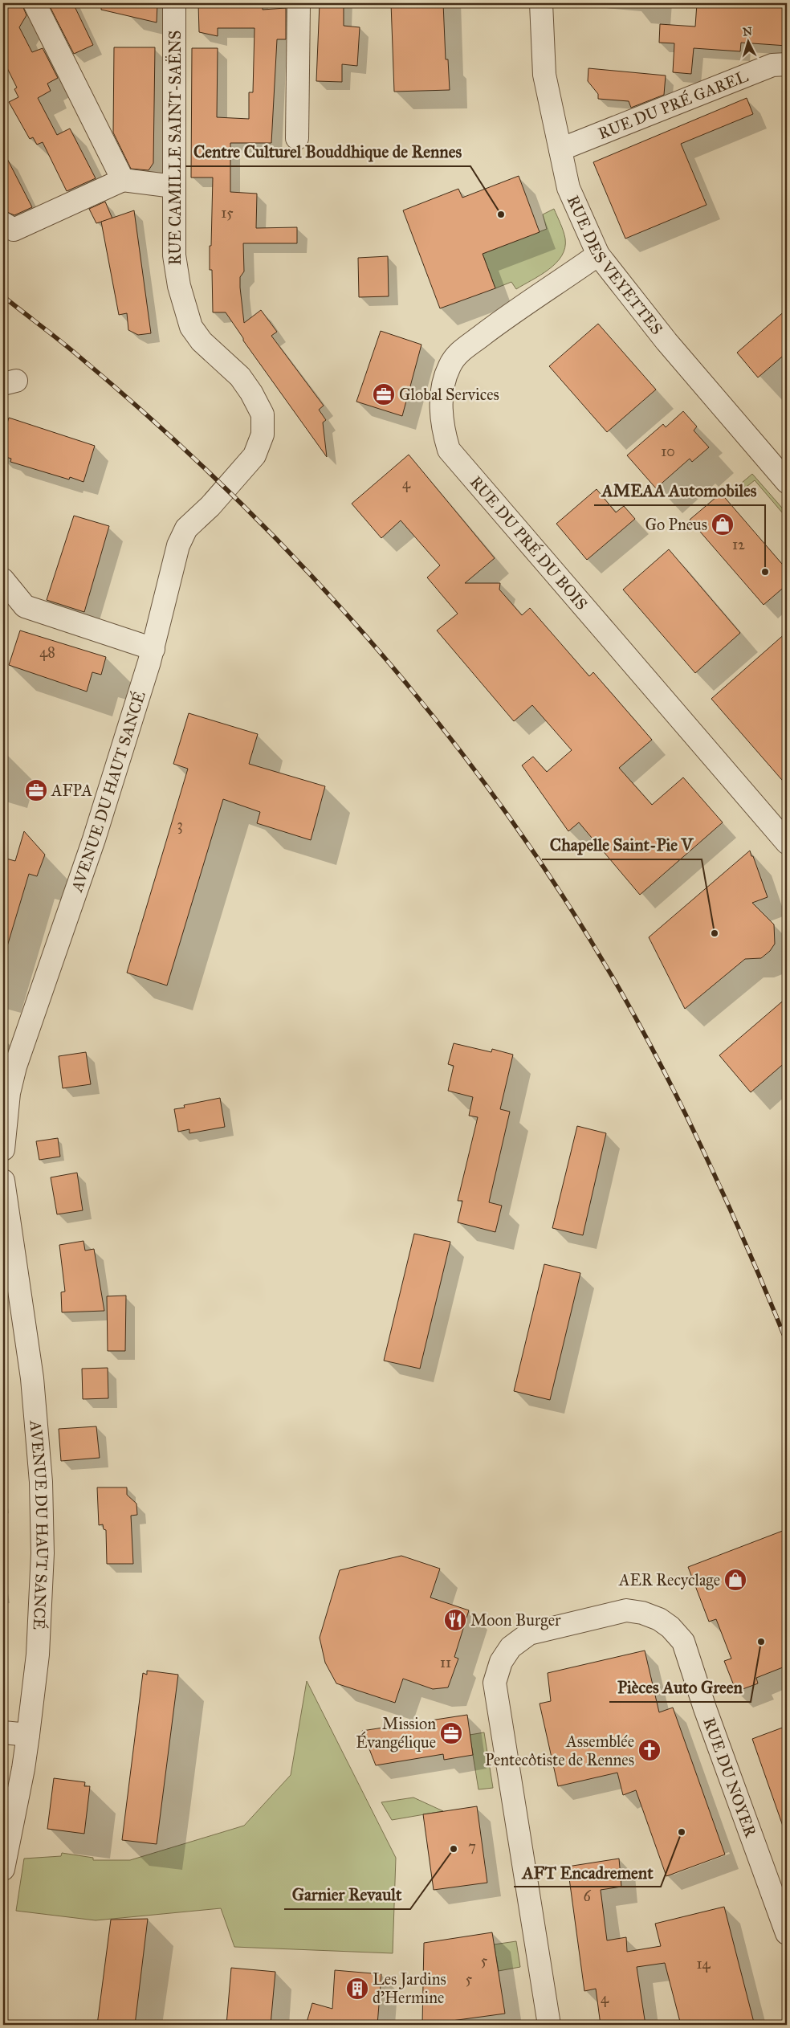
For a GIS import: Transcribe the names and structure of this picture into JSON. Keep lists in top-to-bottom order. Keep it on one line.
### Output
{"streets":{"street":["RUE DU PRÉ GAREL","RUE CAMILLE SAINT-SAËNS","RUE DES VEYETTES","RUE DU PRÉ DU BOIS","AVENUE DU HAUT SANCÉ","RUE DU NOYER"]},"crossings":[["RUE DU PRÉ GAREL","RUE DES VEYETTES"],["RUE CAMILLE SAINT-SAËNS","AVENUE DU HAUT SANCÉ"],["RUE DES VEYETTES","RUE DU PRÉ DU BOIS"]],"places":{"other":["Centre Culturel Bouddhique de Rennes","AMEAA Automobiles","Chapelle Saint-Pie V","Pièces Auto Green","AFT Encadrement","Garnier Revault"],"office":["Global Services","AFPA","Mission Évangélique"],"shop":["Go Pneus","AER Recyclage"],"restaurant":["Moon Burger"],"church":["Assemblée Pentecôtiste de Rennes"],"building":["Les Jardins d'Hermine"]},"house_numbers":["15","10","4","12","48","3","11","7","6","5","14","5","4"],"north":"top"}
